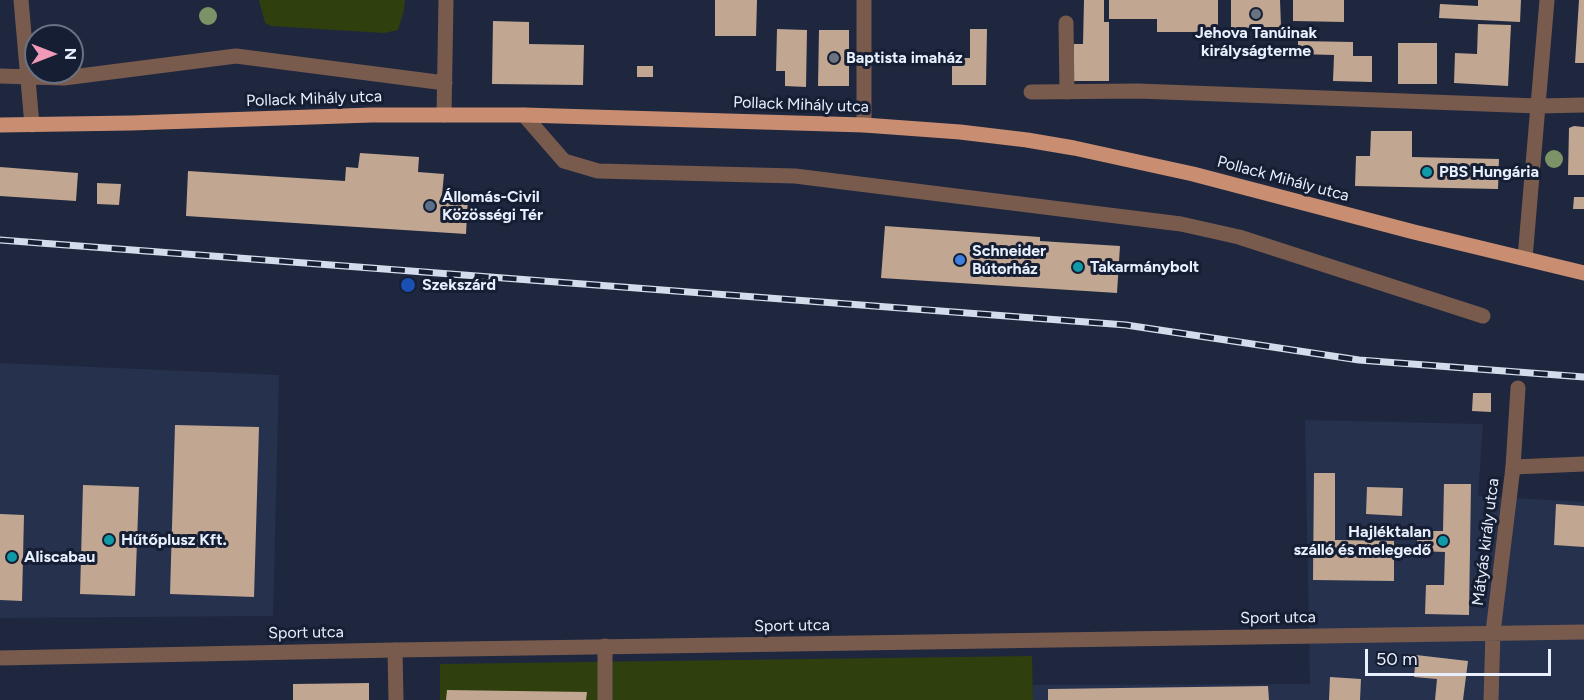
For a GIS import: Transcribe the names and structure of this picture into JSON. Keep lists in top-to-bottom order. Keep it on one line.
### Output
{"streets":{"main road":["Pollack Mihály utca"],"street":["Mátyás király utca","Sport utca"]},"crossings":[["Mátyás király utca","Sport utca"]],"places":["Jehova Tanúinak királyságterme","Baptista imaház","PBS Hungária","Állomás-Civil Közösségi Tér","Schneider Bútorház","Takarmánybolt","Szekszárd","Hűtőplusz Kft.","Hajléktalan szálló és melegedő","Aliscabau"],"scale_bar":"50 m","north":"right"}
